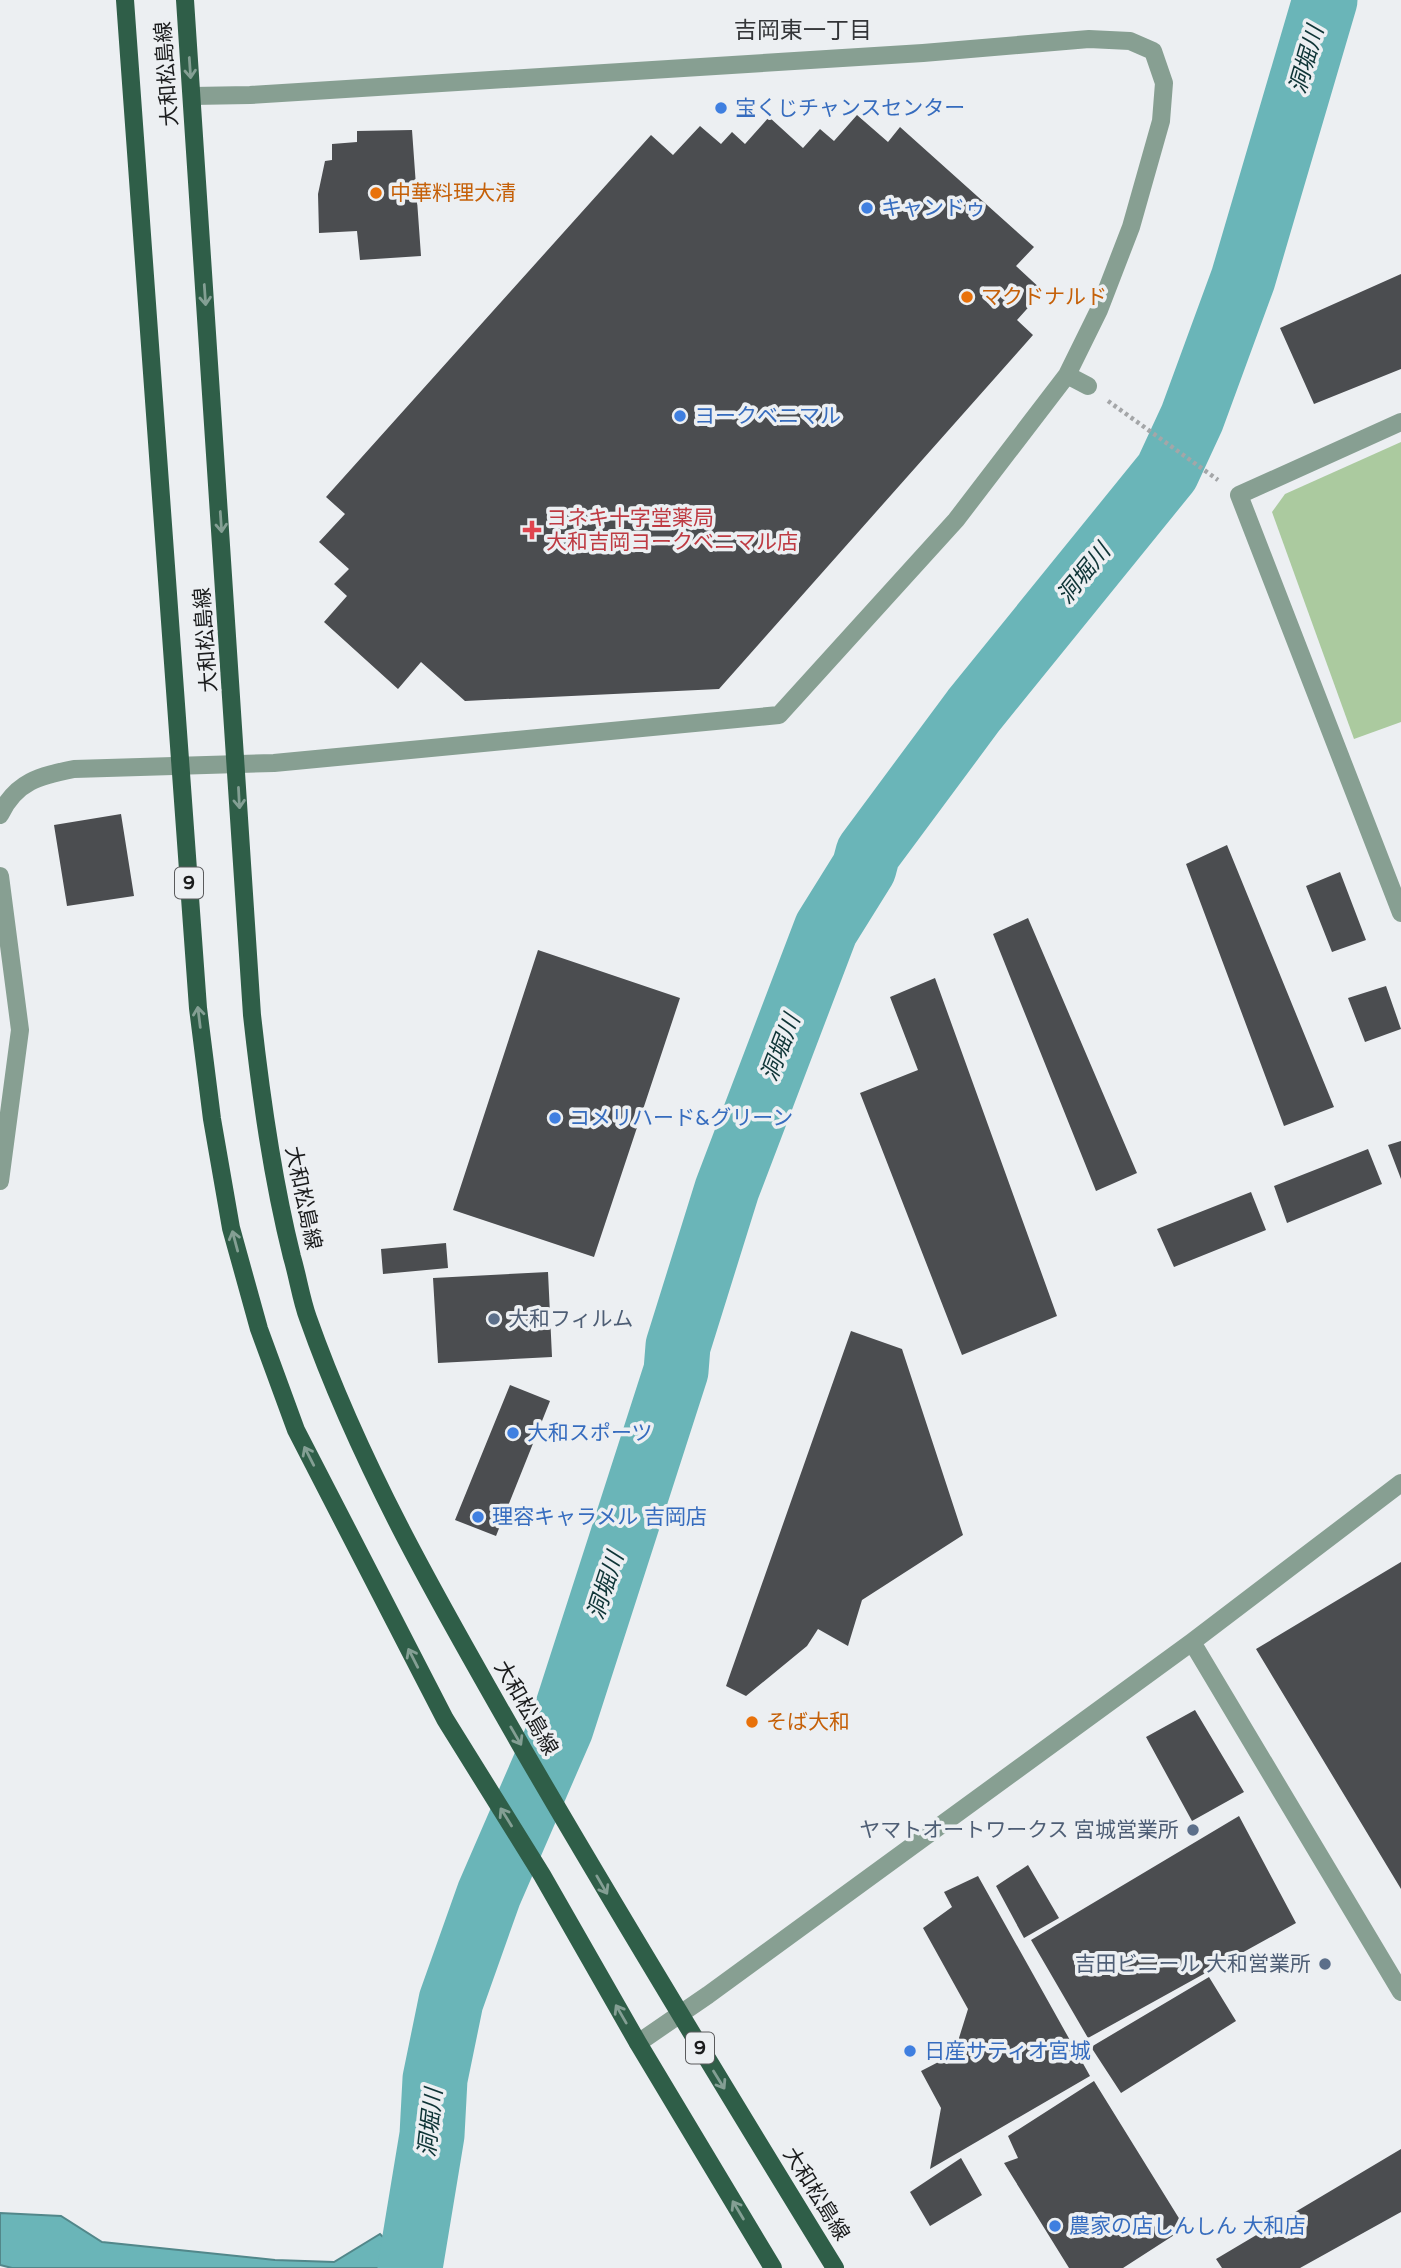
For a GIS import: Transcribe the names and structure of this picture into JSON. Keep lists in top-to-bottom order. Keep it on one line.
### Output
{"streets":{"main road":["大和松島線","9"]},"districts":["吉岡東一丁目"],"water":["洞堀川"],"places":{"other":["宝くじチャンスセンター","中華料理大清","キャンドゥ","マクドナルド","ヨークベニマル","コメリハード&グリーン","大和フィルム","大和スポーツ","理容キャラメル 吉岡店","そば大和","ヤマトオートワークス 宮城営業所","吉田ビニール 大和営業所","日産サティオ宮城","農家の店しんしん 大和店"],"health":["ヨネキ十字堂薬局 大和吉岡ヨークベニマル店"]}}
